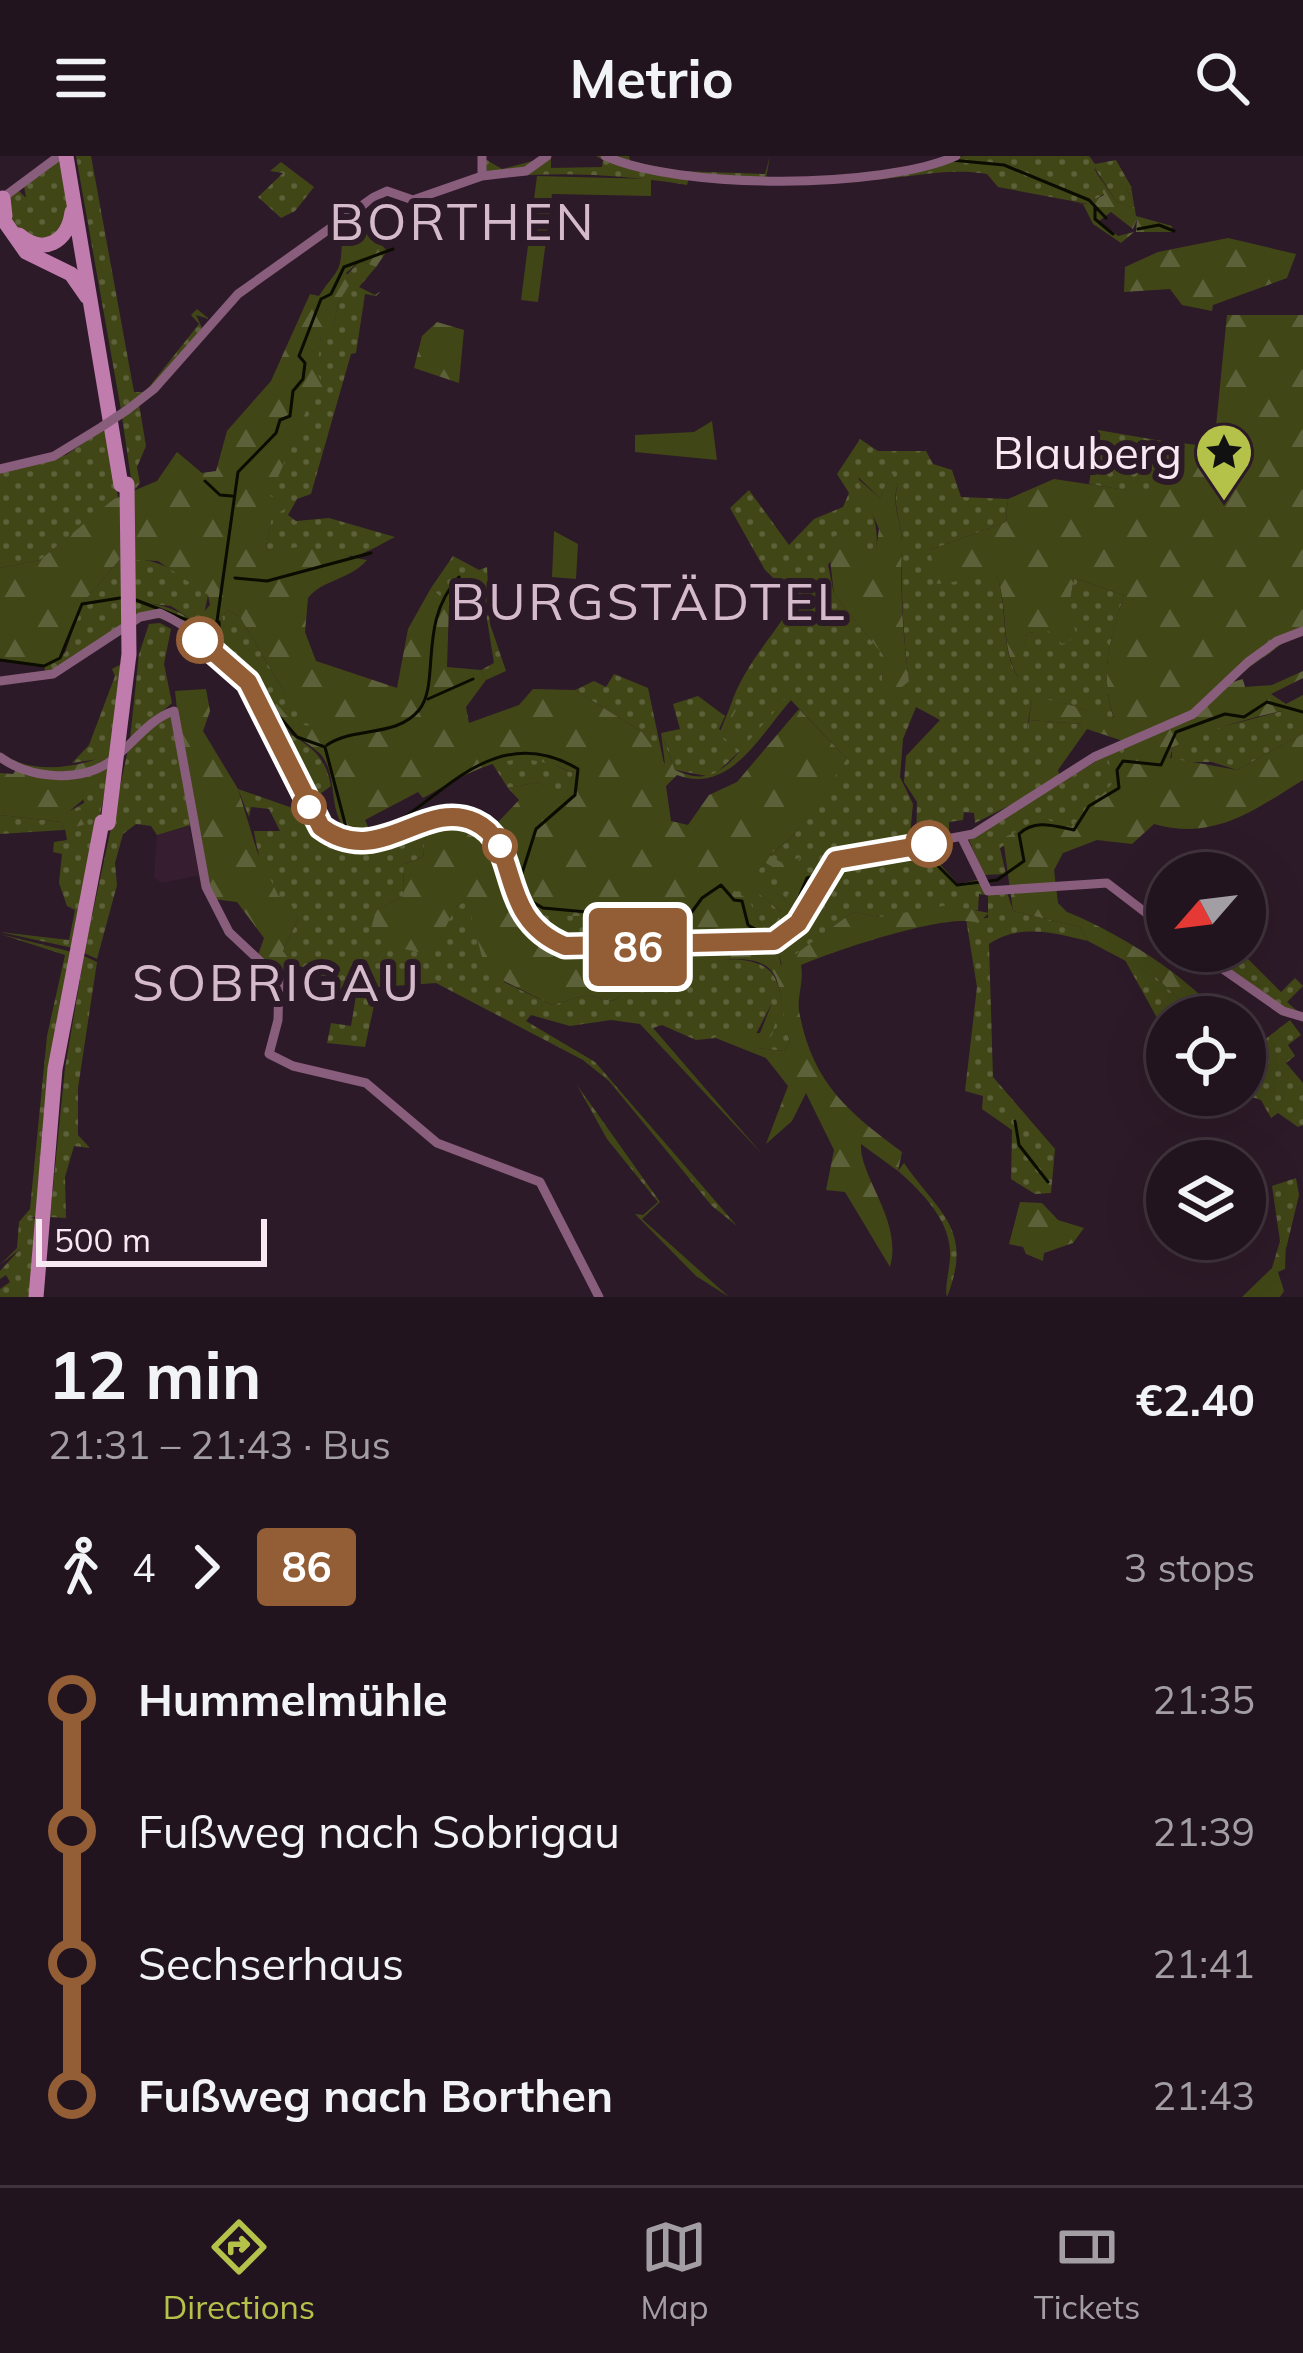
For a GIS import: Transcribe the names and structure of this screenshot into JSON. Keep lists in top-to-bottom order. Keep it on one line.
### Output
{"districts":["BORTHEN","BURGSTÄDTEL","SOBRIGAU"],"places":{"place":["Blauberg"]},"lines":["bus line 86"],"scale_bar":"500 m","north":"bottom left","page":{"header":"Metrio","on_map":"86","scale":"500 m","heading":["12 min","21:31 – 21:43 · Bus","€2.40"],"legs":["4","86","3 stops"],"list":[{"name":"Hummelmühle","value":"21:35"},{"name":"Fußweg nach Sobrigau","value":"21:39"},{"name":"Sechserhaus","value":"21:41"},{"name":"Fußweg nach Borthen","value":"21:43"}],"tabs":["Directions","Map","Tickets"]}}
